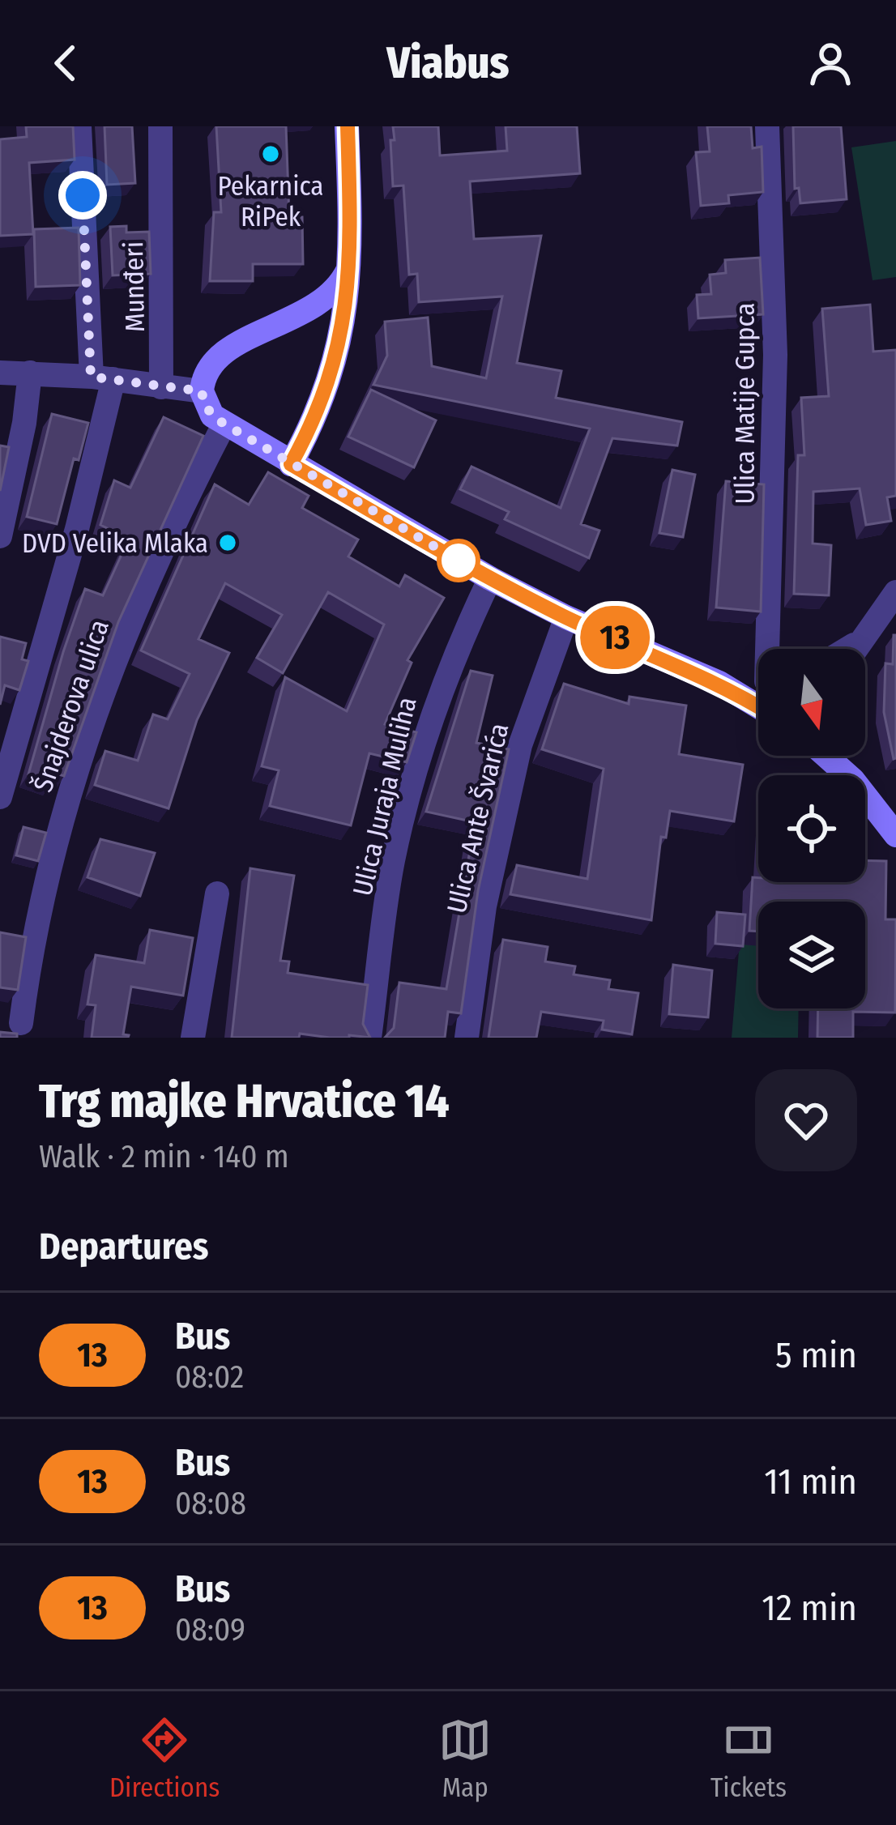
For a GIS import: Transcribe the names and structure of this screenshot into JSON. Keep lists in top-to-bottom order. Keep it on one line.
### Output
{"streets":{"street":["Munđeri","Ulica Matije Gupca","Šnajderova ulica","Ulica Juraja Muliha","Ulica Ante Švarića"]},"places":["Pekarnica RiPek","DVD Velika Mlaka"],"lines":["bus line 13"],"north":"bottom","page":{"header":"Viabus","on_map":"13","heading":[["Trg majke Hrvatice 14","Walk · 2 min · 140 m"],"Departures"],"list":[{"mark":"13","name":"Bus","note":"08:02","value":"5 min"},{"mark":"13","name":"Bus","note":"08:08","value":"11 min"},{"mark":"13","name":"Bus","note":"08:09","value":"12 min"}],"tabs":["Directions","Map","Tickets"]}}
